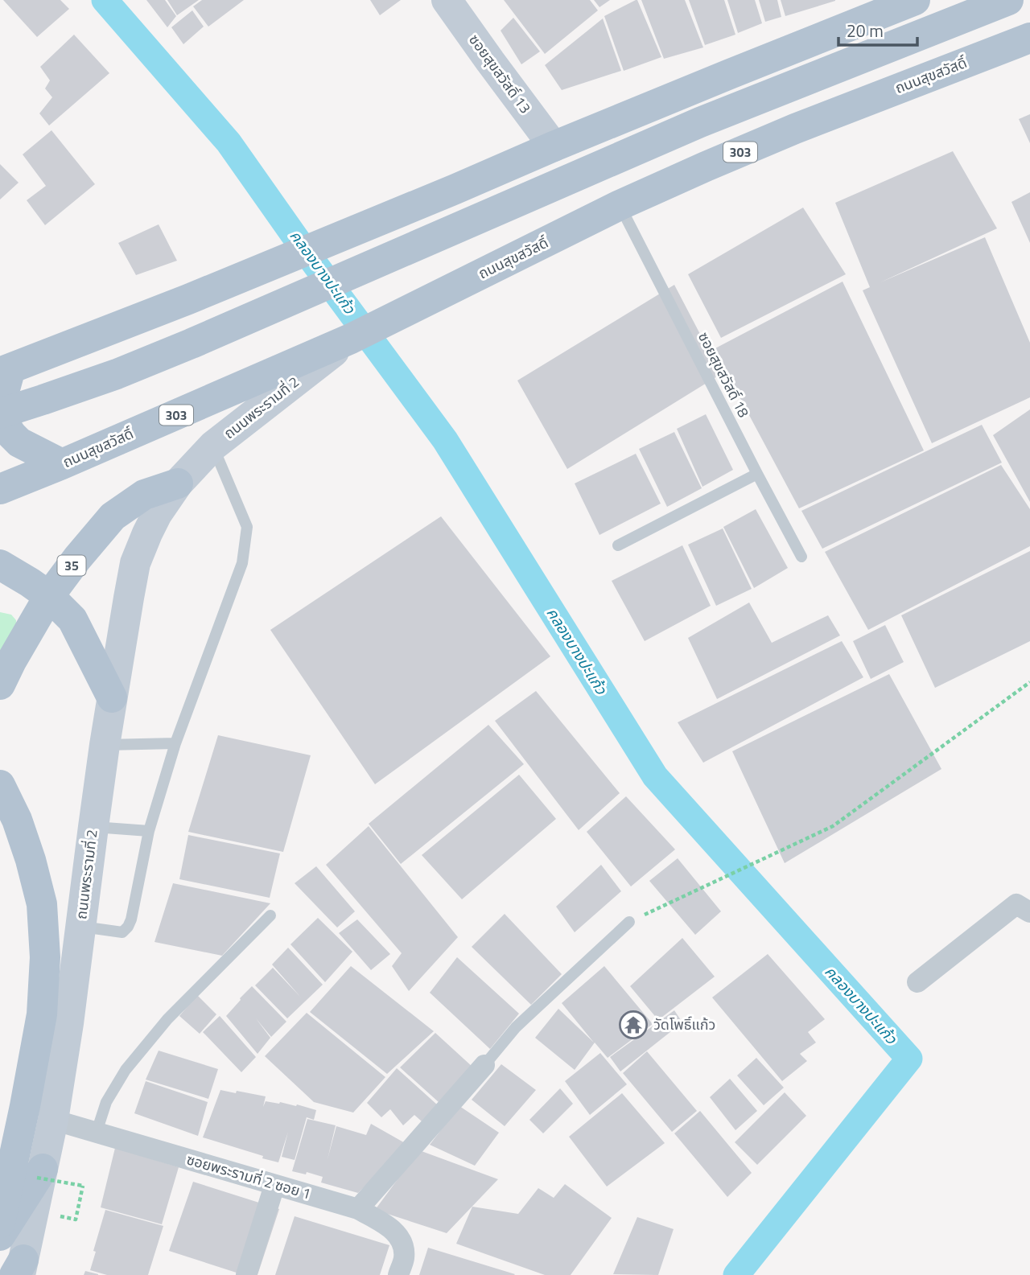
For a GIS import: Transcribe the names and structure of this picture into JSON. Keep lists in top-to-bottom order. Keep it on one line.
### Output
{"streets":{"main road":["ซอยสุขสวัสดิ์ 13","ถนนสุขสวัสดิ์","303","ถนนพระรามที่ 2","35"],"street":["ซอยพระรามที่ 2 ซอย 1"],"lane":["ซอยสุขสวัสดิ์ 18"]},"crossings":[["ถนนสุขสวัสดิ์","ซอยสุขสวัสดิ์ 18"],["ถนนสุขสวัสดิ์","ถนนพระรามที่ 2"],["ถนนพระรามที่ 2","ซอยพระรามที่ 2 ซอย 1"]],"water":["คลองบางปะแก้ว"],"places":{"temple":["วัดโพธิ์แก้ว"]},"scale_bar":"20 m"}
